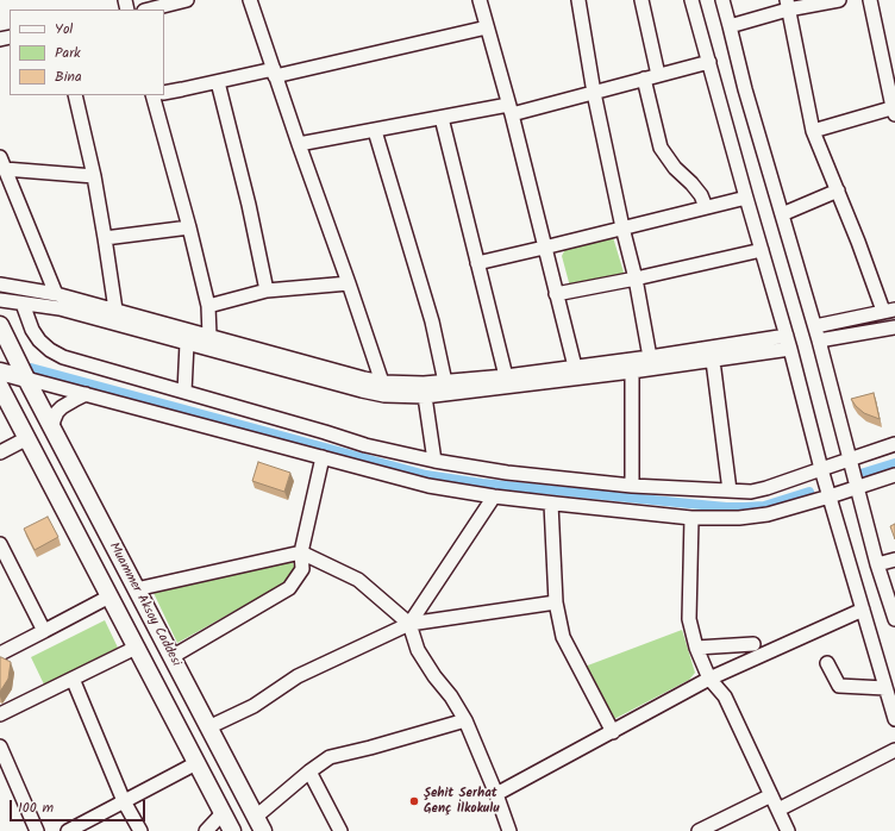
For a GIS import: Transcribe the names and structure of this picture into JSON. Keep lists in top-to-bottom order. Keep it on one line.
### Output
{"streets":{"main road":["Muammer Aksoy Caddesi"]},"places":["Şehit Serhat Genç İlkokulu"],"legend":["Yol","Park","Bina"],"scale_bar":"100 m"}
